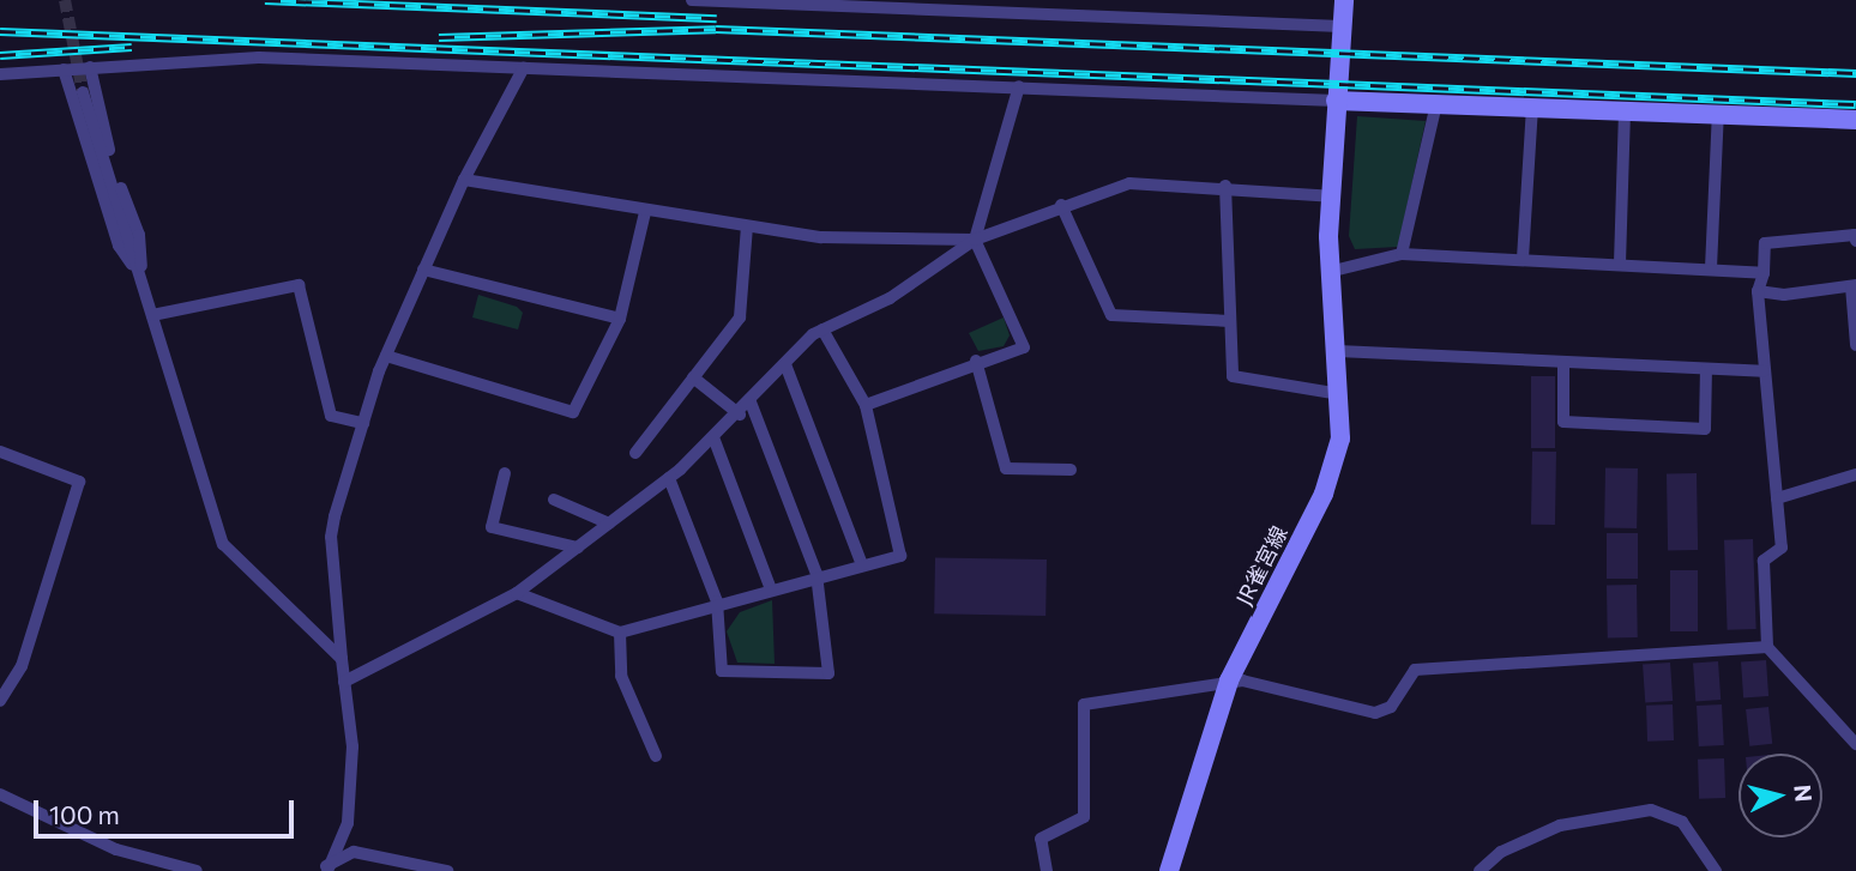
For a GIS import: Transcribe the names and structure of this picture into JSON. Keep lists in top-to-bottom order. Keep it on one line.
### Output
{"streets":{"street":["JR雀宮線"]},"scale_bar":"100 m","north":"right"}
